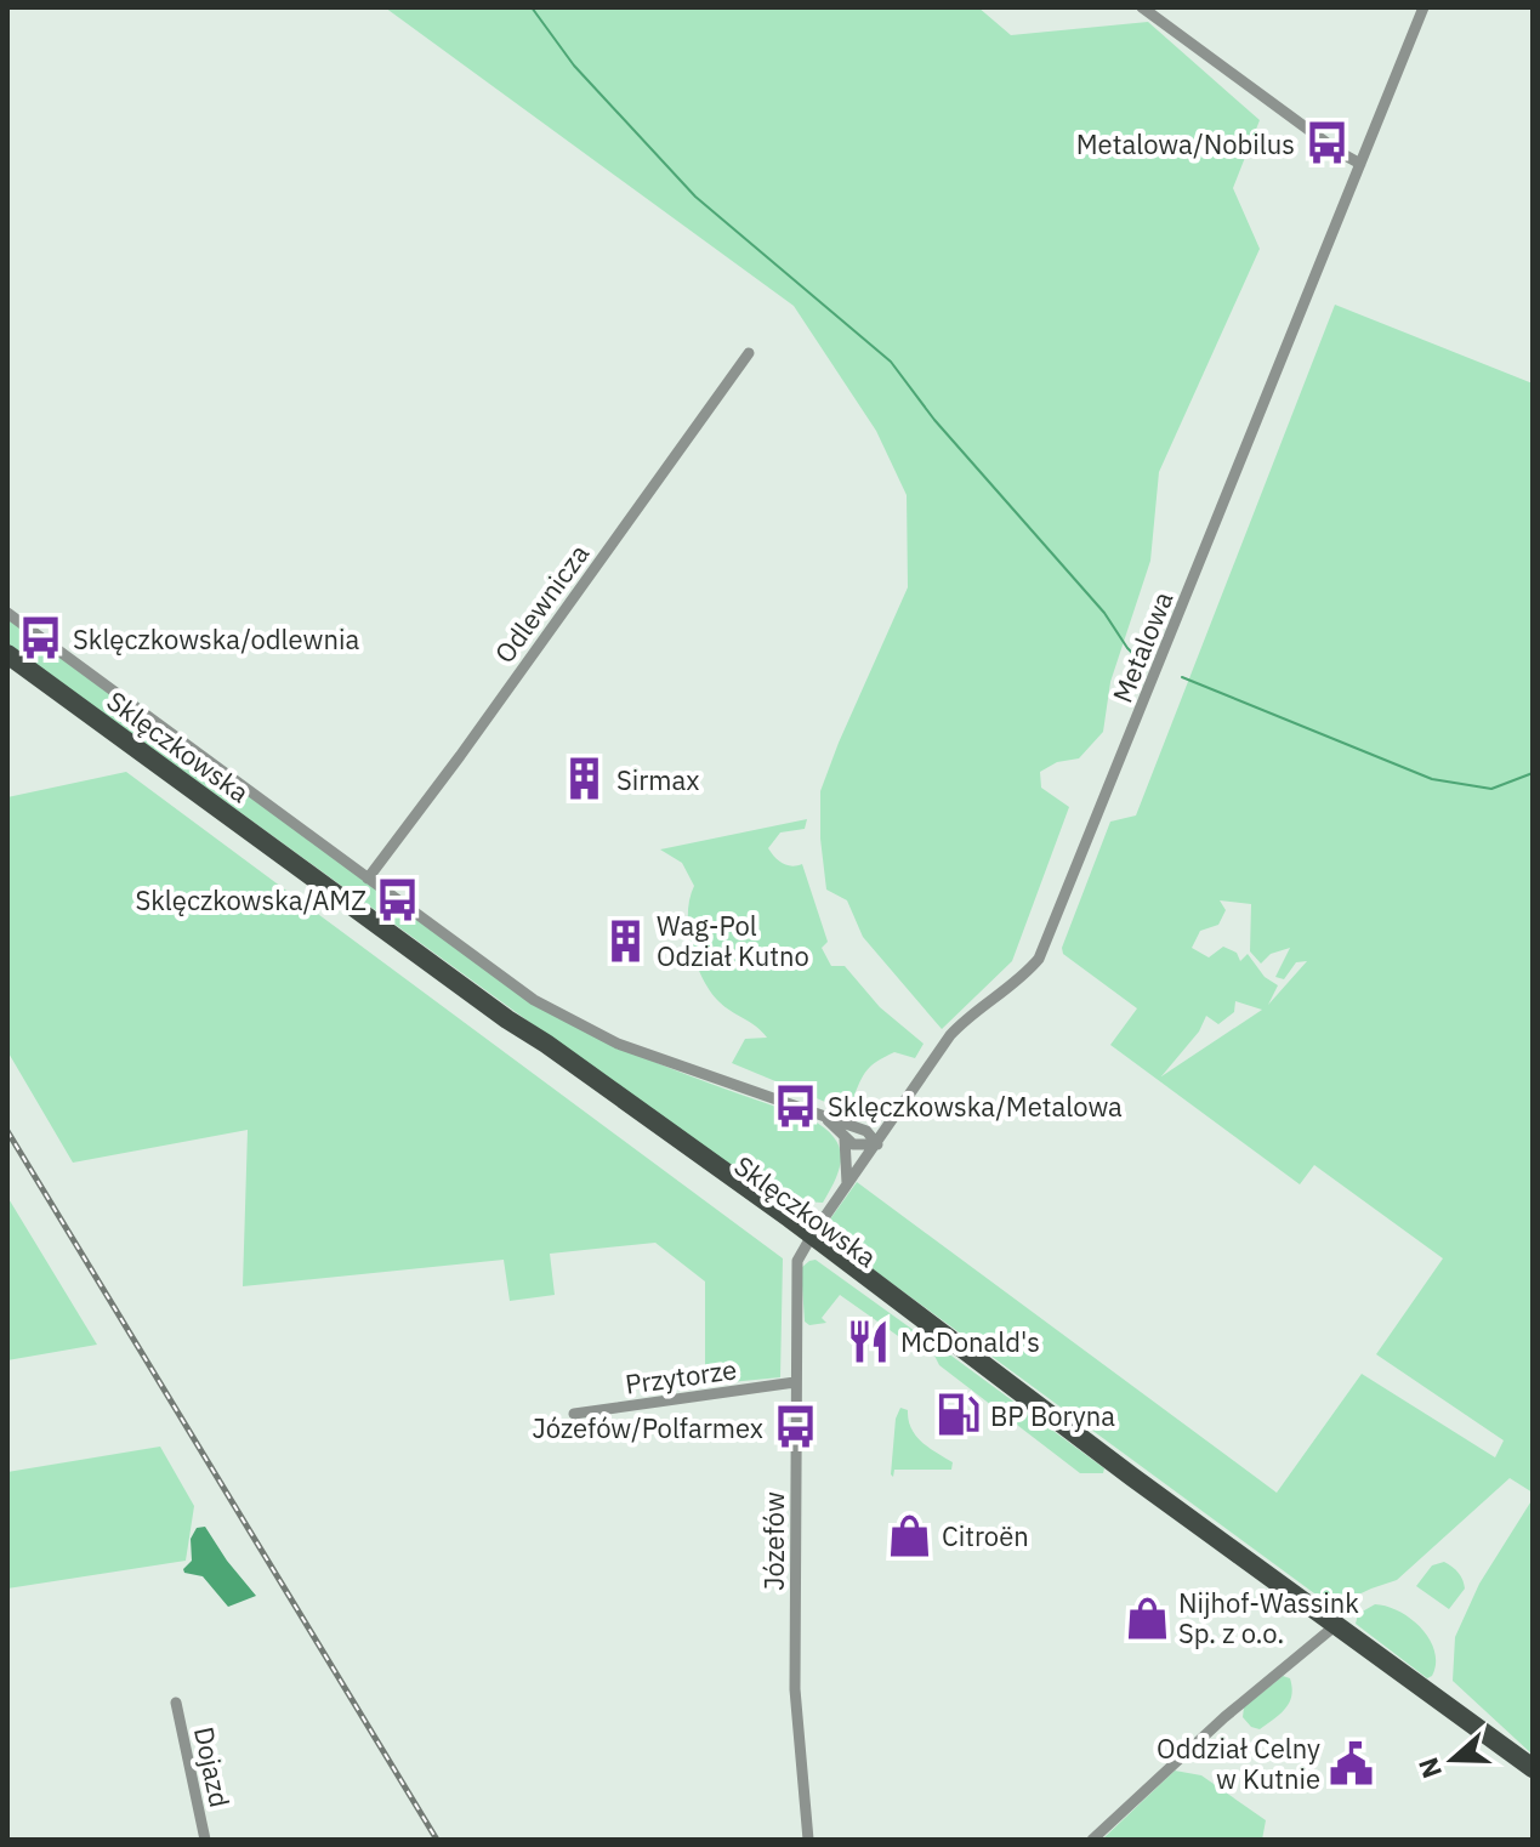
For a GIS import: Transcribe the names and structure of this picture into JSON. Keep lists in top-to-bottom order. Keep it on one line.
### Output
{"streets":{"main road":["Sklęczkowska"],"street":["Odlewnicza","Metalowa","Przytorze","Józefów","Dojazd"]},"crossings":[["Metalowa","Sklęczkowska"],["Metalowa","Józefów"],["Sklęczkowska","Józefów"],["Przytorze","Józefów"]],"places":{"bus stop":["Metalowa/Nobilus","Sklęczkowska/odlewnia","Sklęczkowska/AMZ","Sklęczkowska/Metalowa","Józefów/Polfarmex"],"building":["Sirmax","Wag-Pol Odział Kutno"],"restaurant":["McDonald's"],"fuel station":["BP Boryna"],"shop":["Citroën","Nijhof-Wassink Sp. z o.o."],"public building":["Oddział Celny w Kutnie"]},"north":"left"}
